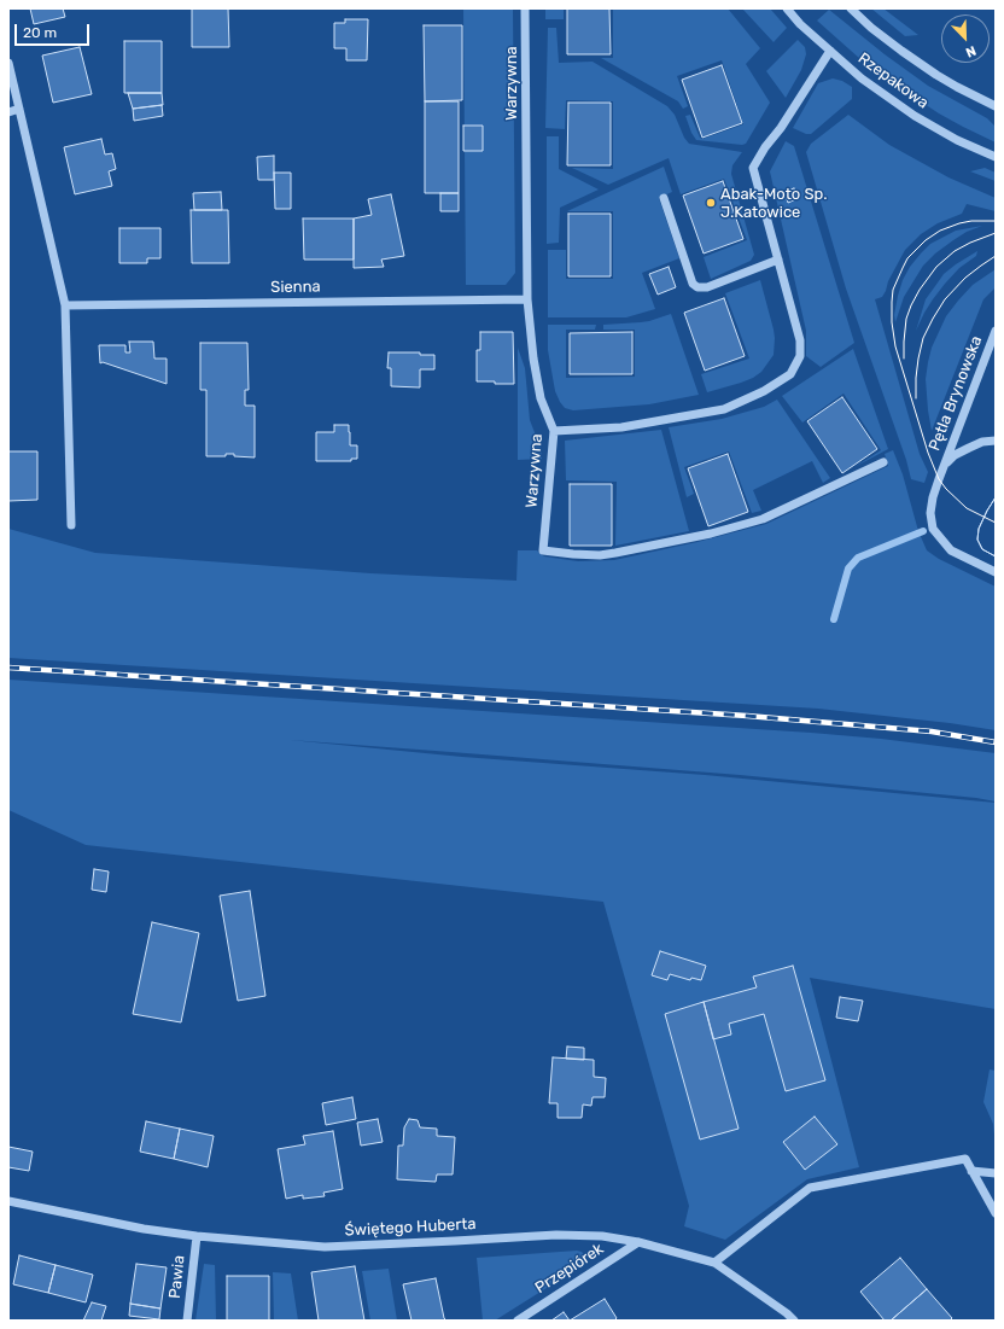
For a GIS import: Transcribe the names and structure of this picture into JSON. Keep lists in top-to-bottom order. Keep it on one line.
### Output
{"streets":{"street":["Rzepakowa","Warzywna","Sienna","Pętla Brynowska","Świętego Huberta","Przepiórek","Pawia"]},"crossings":[["Warzywna","Sienna"],["Świętego Huberta","Przepiórek"],["Świętego Huberta","Pawia"]],"places":["Abak-Moto Sp. J.Katowice"],"scale_bar":"20 m","north":"bottom right"}
